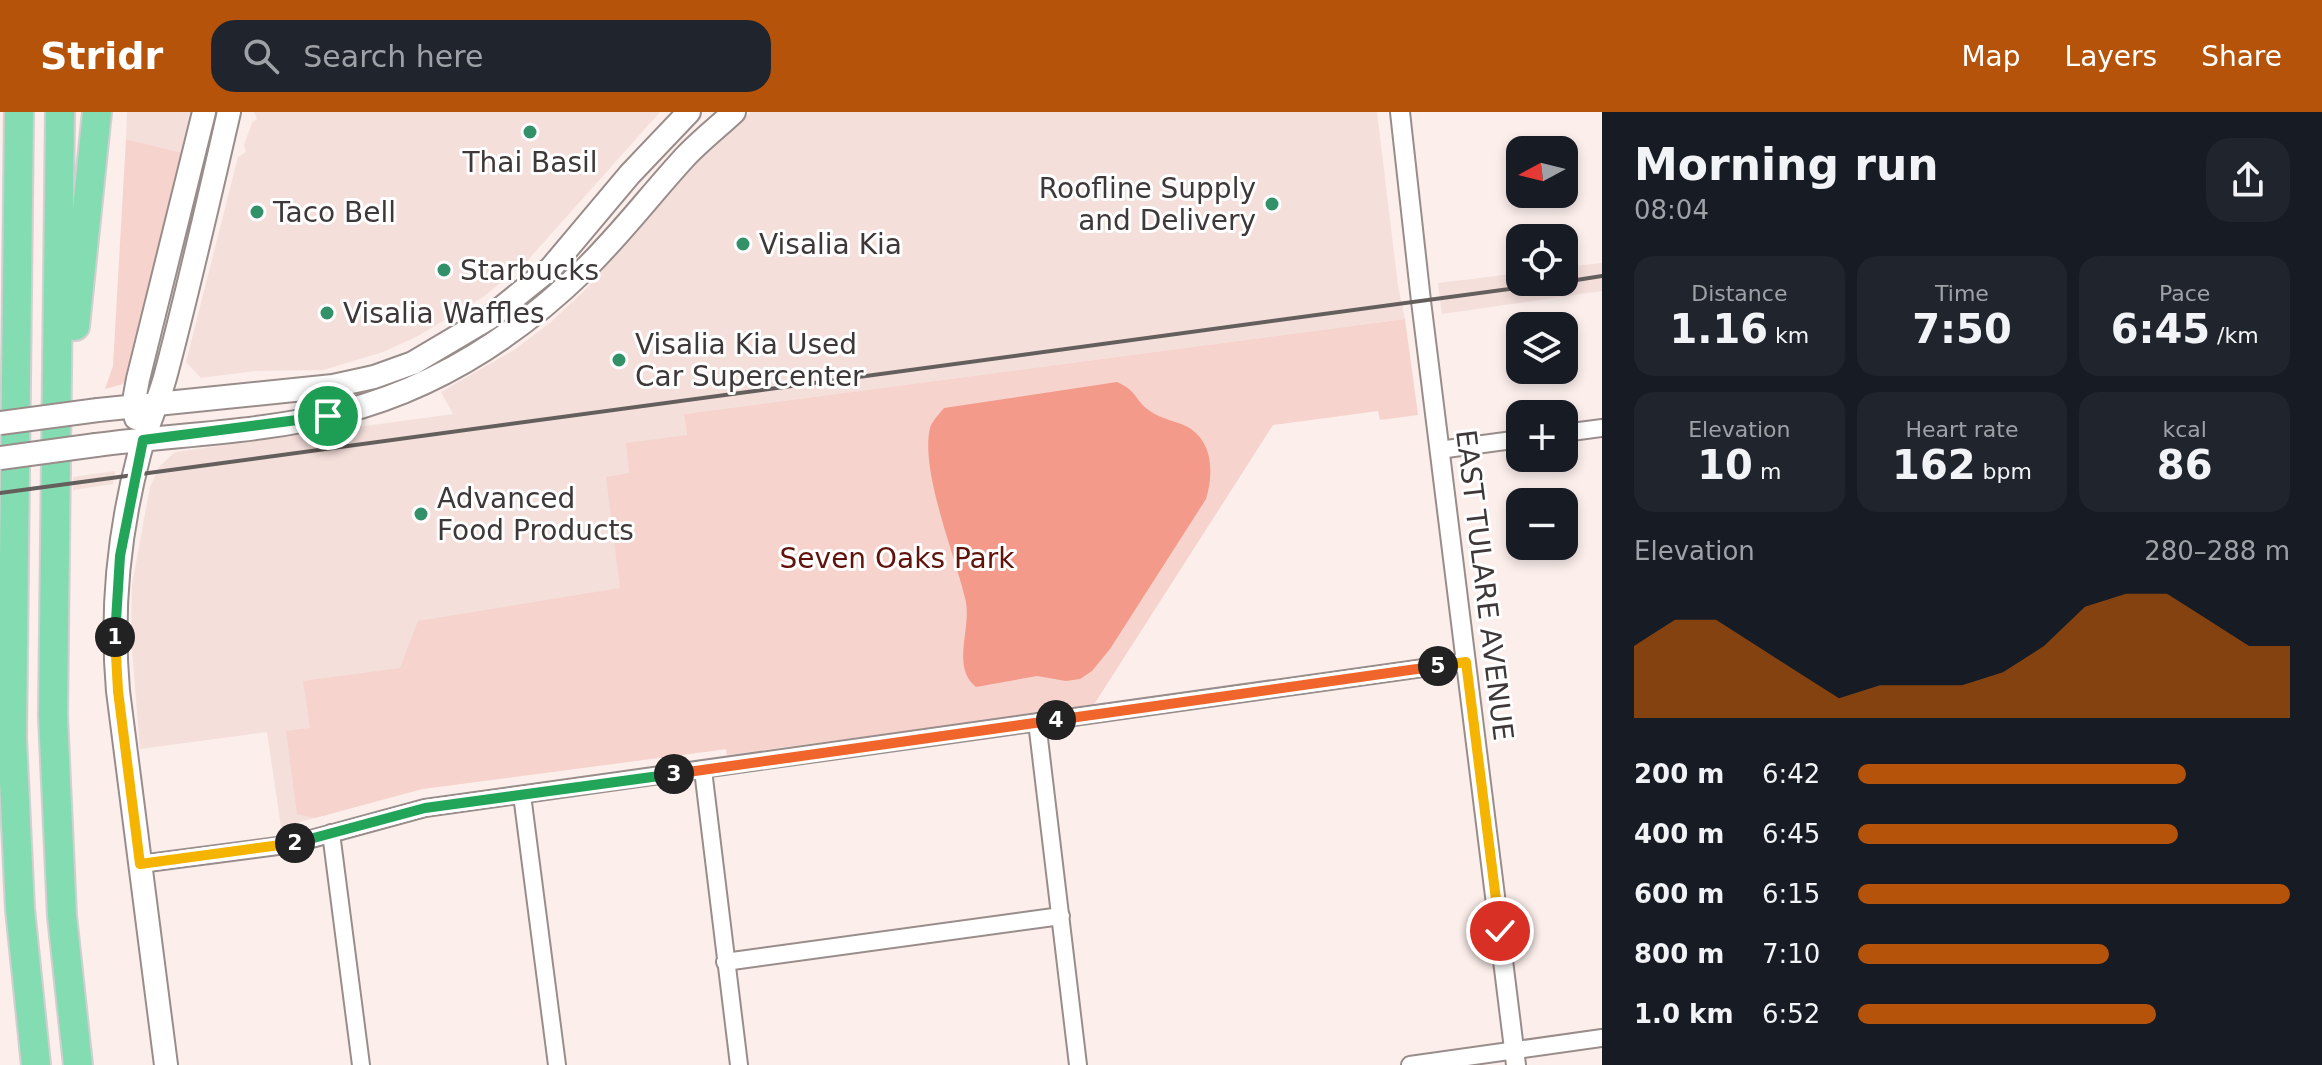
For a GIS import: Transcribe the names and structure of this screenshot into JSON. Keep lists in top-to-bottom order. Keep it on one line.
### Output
{"streets":{"street":["EAST TULARE AVENUE"]},"parks":["Seven Oaks Park"],"places":["Thai Basil","Roofline Supply and Delivery","Taco Bell","Visalia Kia","Starbucks","Visalia Waffles","Visalia Kia Used Car Supercenter","Advanced Food Products"],"north":"left","page":{"header":"Stridr","search":"Search here","nav":["Map","Layers","Share"],"heading":["Morning run","08:04"],"map_buttons":["+","−"],"stats":[["Distance","1.16 km"],["Time","7:50"],["Pace","6:45 /km"],["Elevation","10 m"],["Heart rate","162 bpm"],["kcal","86"]],"chart":["Elevation","280–288 m"],"pins":["1","5","4","3","2"],"list":[{"name":"200 m","note":"6:42"},{"name":"400 m","note":"6:45"},{"name":"600 m","note":"6:15"},{"name":"800 m","note":"7:10"},{"name":"1.0 km","note":"6:52"}]}}
